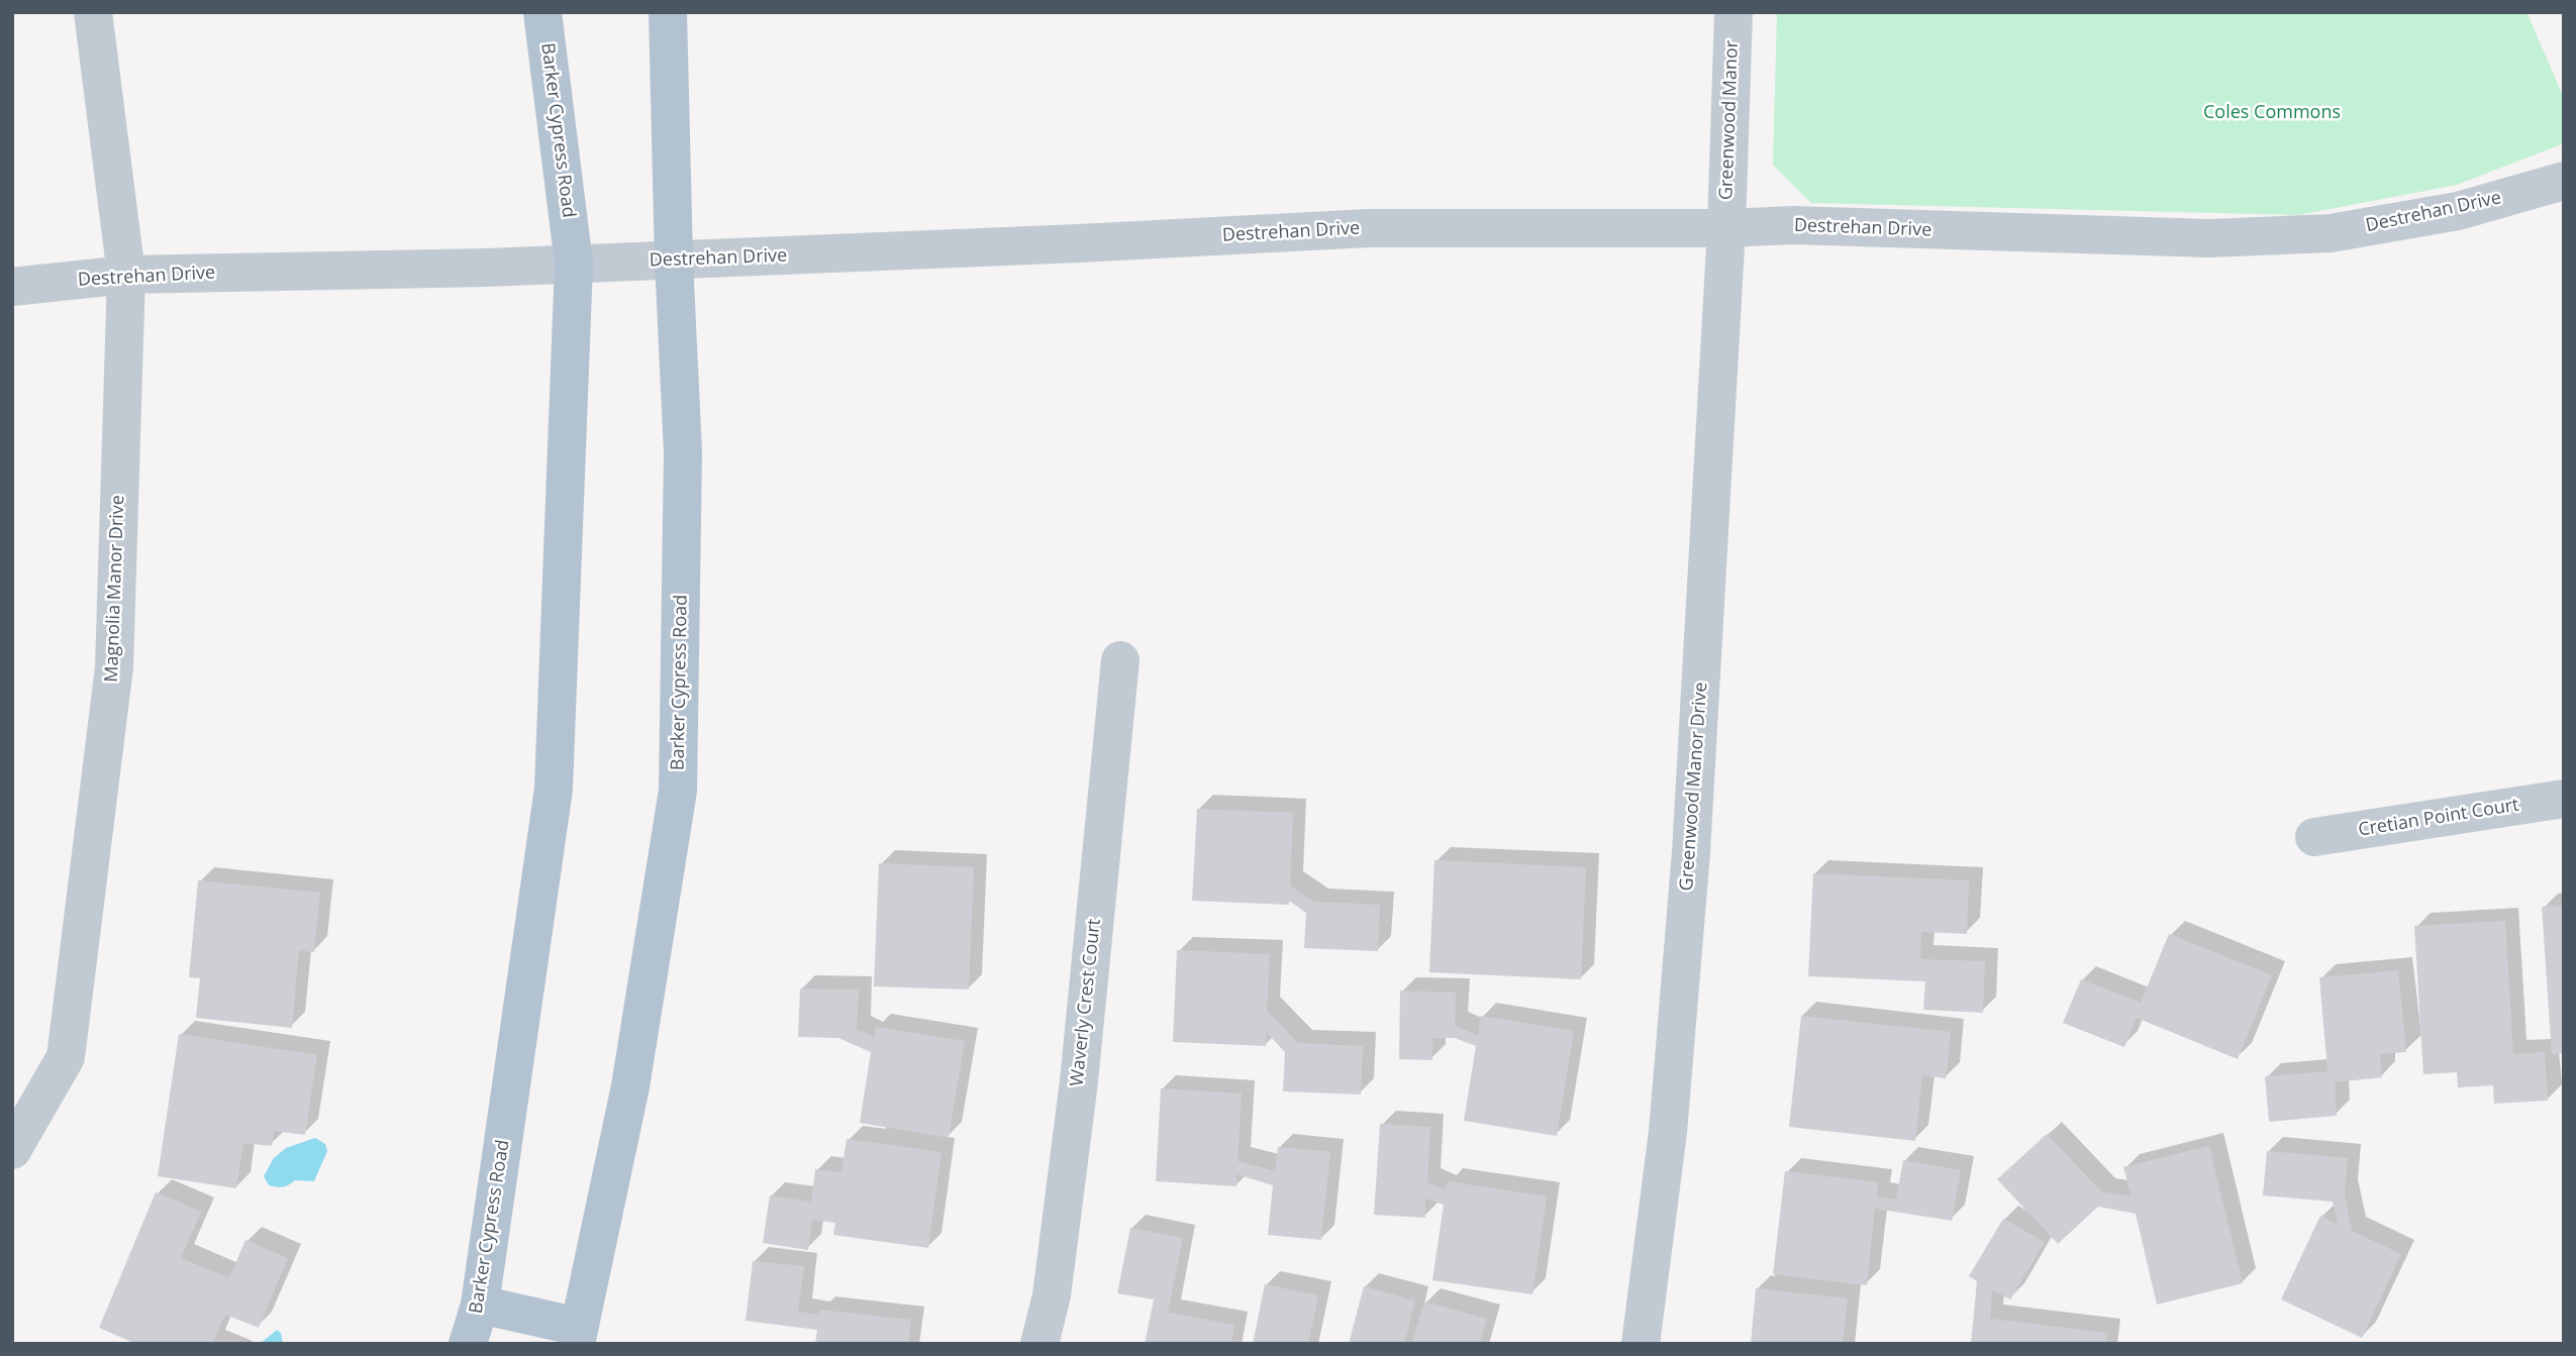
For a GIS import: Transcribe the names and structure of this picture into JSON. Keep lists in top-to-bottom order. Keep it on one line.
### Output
{"streets":{"main road":["Barker Cypress Road"],"street":["Greenwood Manor","Destrehan Drive","Magnolia Manor Drive","Greenwood Manor Drive","Cretian Point Court","Waverly Crest Court"]},"crossings":[["Greenwood Manor","Destrehan Drive"],["Greenwood Manor","Greenwood Manor Drive"],["Barker Cypress Road","Destrehan Drive"],["Destrehan Drive","Magnolia Manor Drive"],["Destrehan Drive","Greenwood Manor Drive"]],"parks":["Coles Commons"]}
